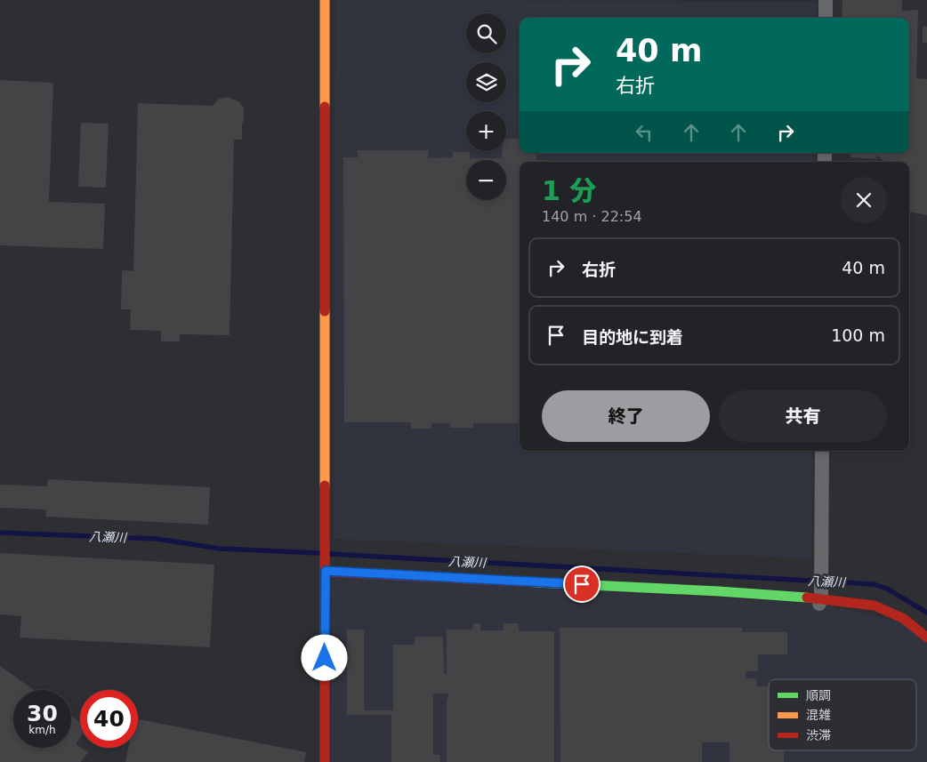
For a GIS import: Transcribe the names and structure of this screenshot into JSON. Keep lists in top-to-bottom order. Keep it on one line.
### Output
{"water":["八瀬川"],"legend":["順調","混雑","渋滞"],"page":{"map_buttons":["+","−"],"turn":["40 m","右折"],"heading":["1 分","140 m · 22:54"],"list":[{"name":"右折","value":"40 m"},{"name":"目的地に到着","value":"100 m"}],"buttons":["終了","共有"],"speed":"30 km/h","limit":"40"}}
